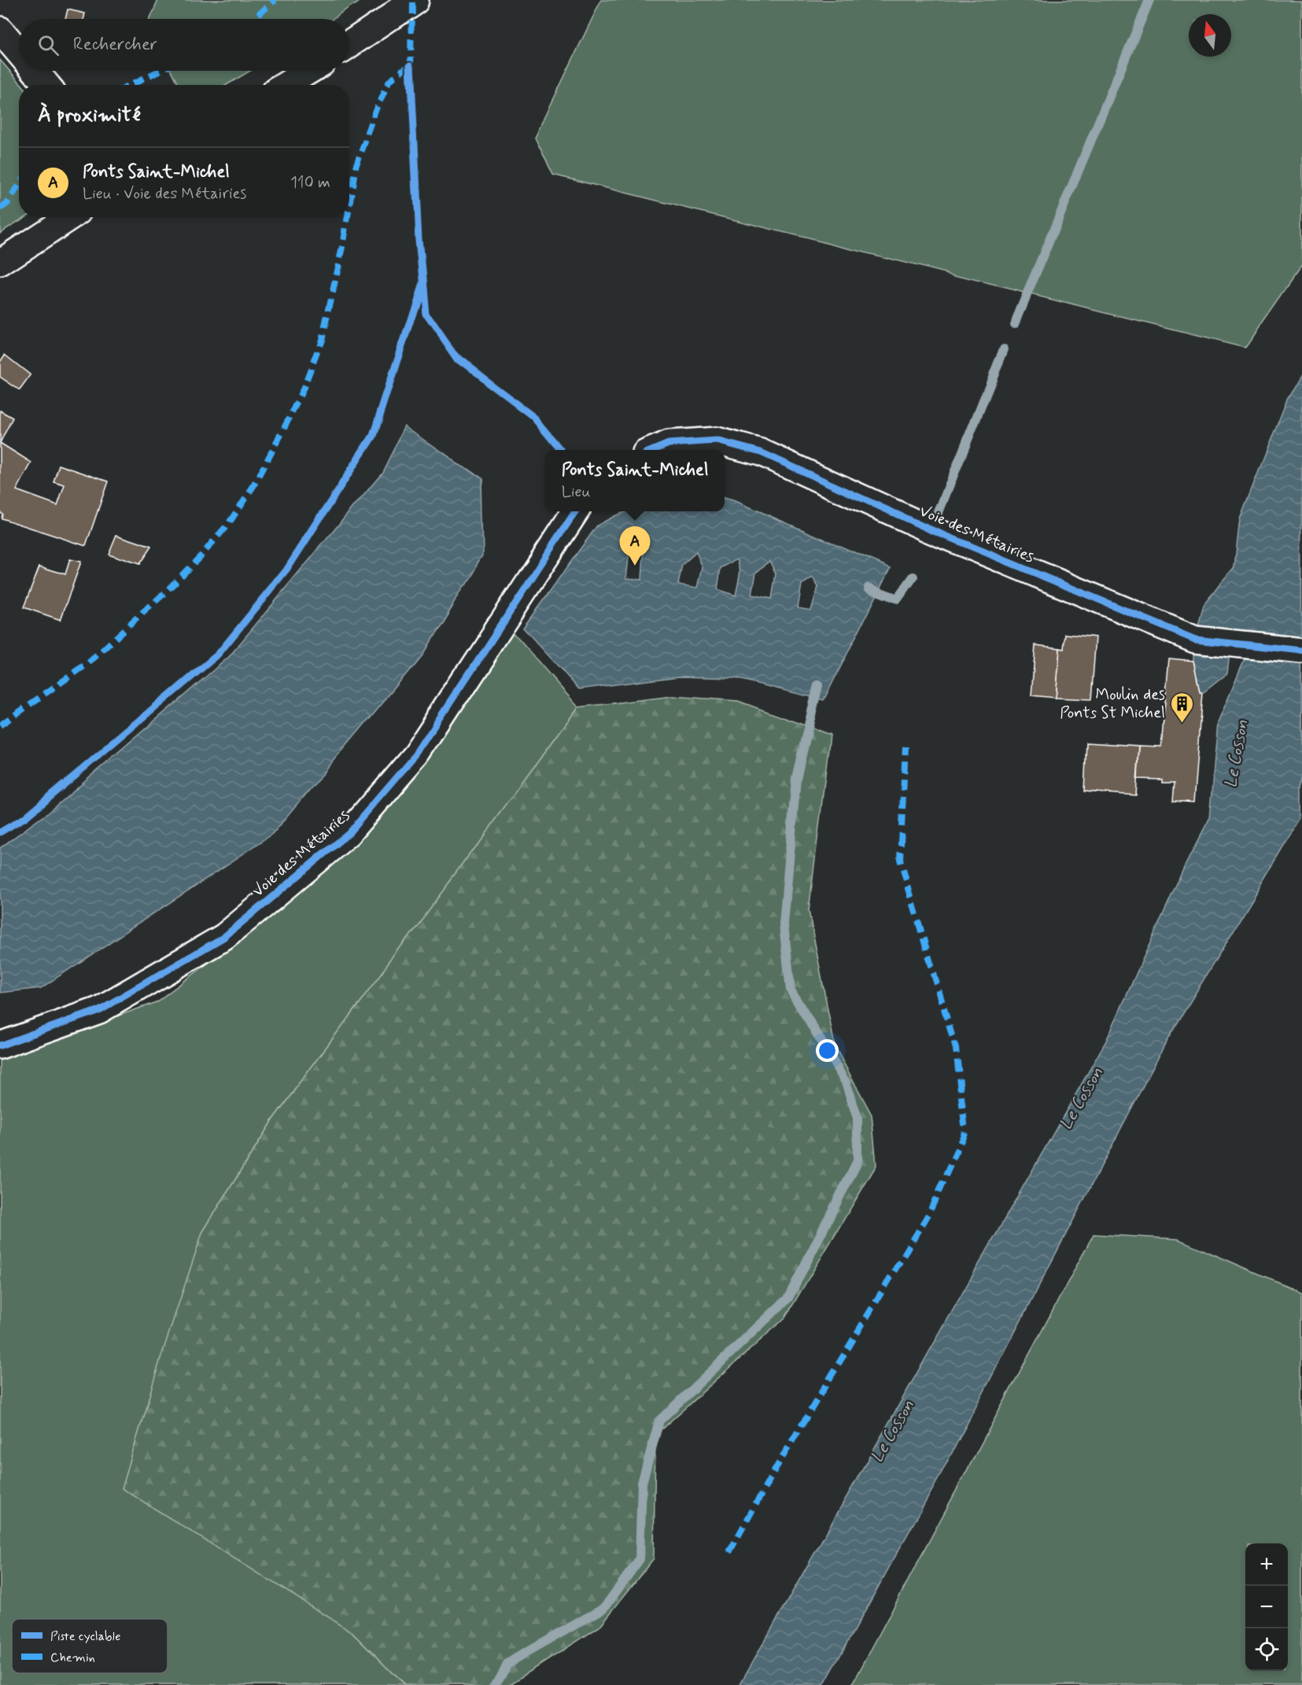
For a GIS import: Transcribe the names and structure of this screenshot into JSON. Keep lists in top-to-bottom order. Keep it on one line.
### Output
{"streets":{"street":["Voie des Métairies"]},"water":["Le Cosson"],"places":{"building":["Moulin des Ponts St Michel"]},"legend":["Piste cyclable","Chemin"],"north":"top","page":{"search":"Rechercher","heading":"À proximité","list":[{"mark":"A","name":"Ponts Saint-Michel","note":"Lieu · Voie des Métairies","value":"110 m"}],"popup":["Ponts Saint-Michel","Lieu"],"pins":"A","map_buttons":["+","−"]}}
